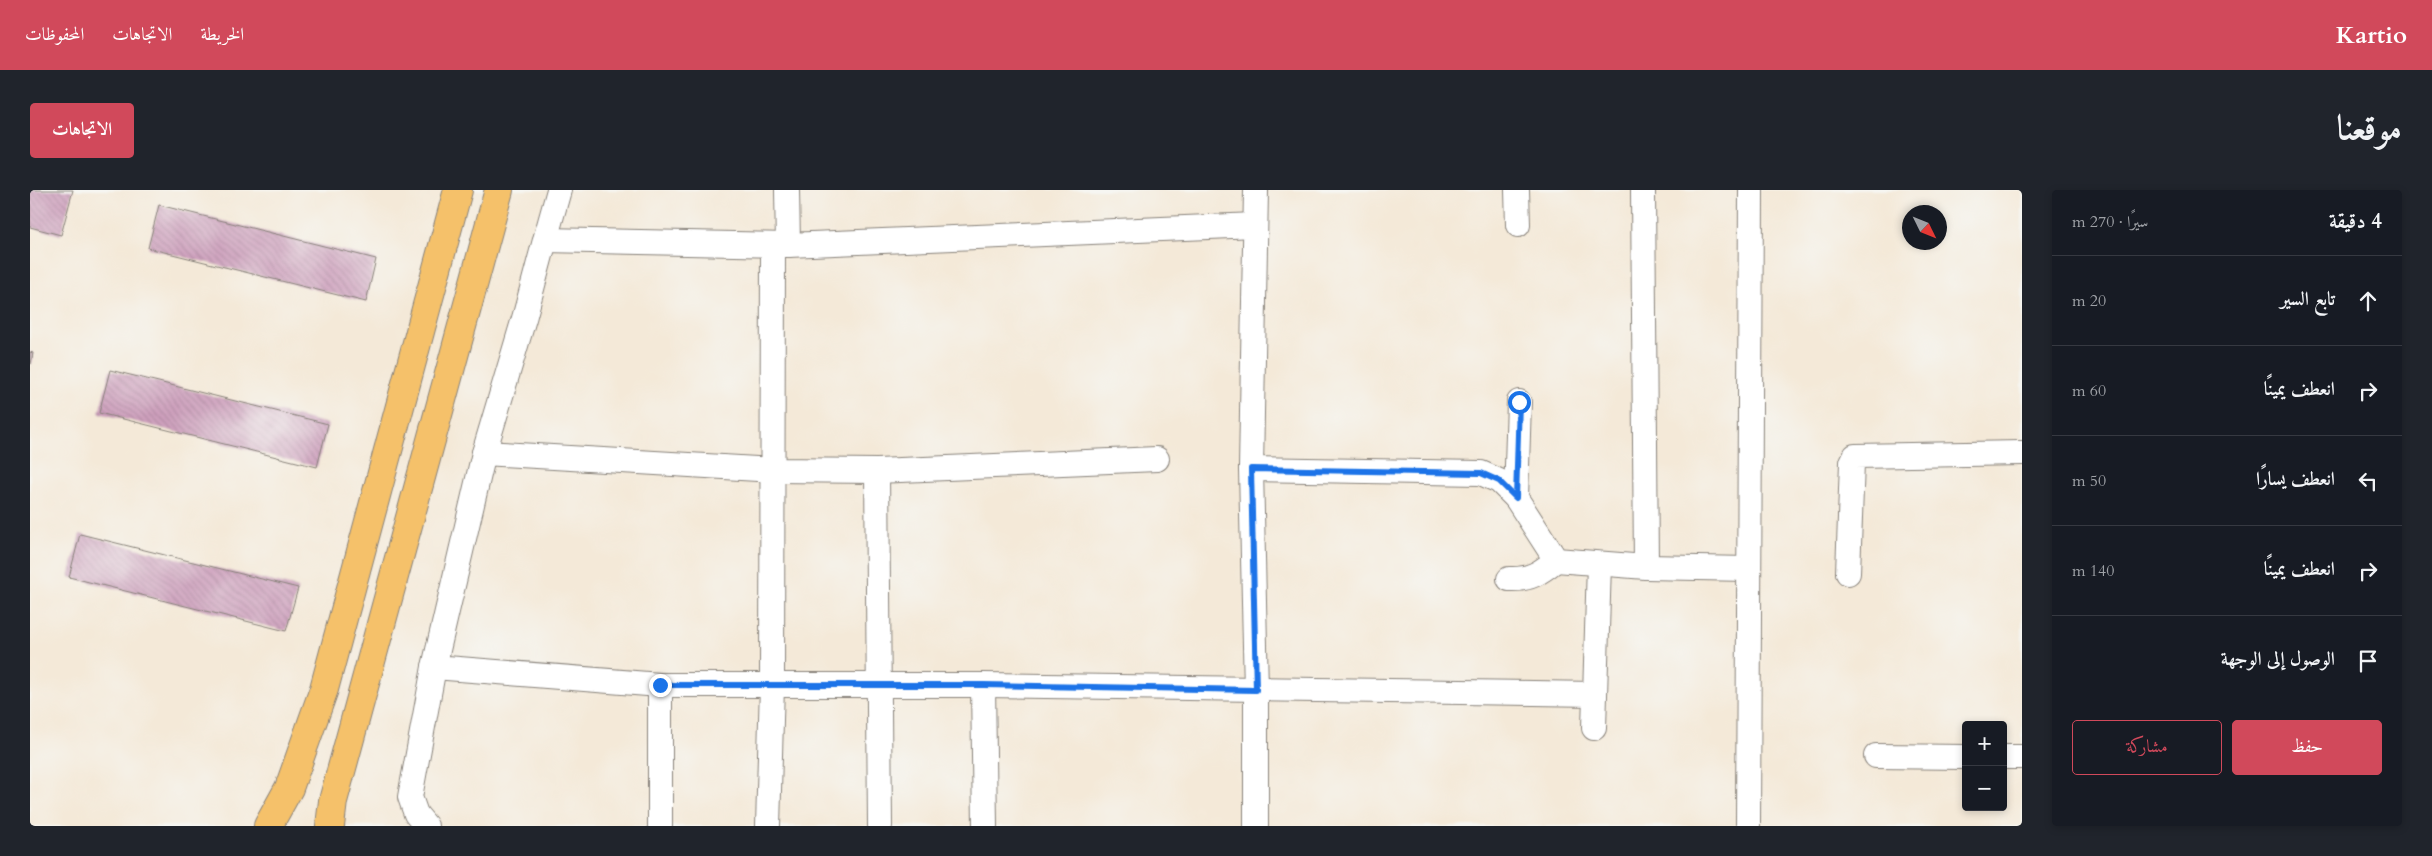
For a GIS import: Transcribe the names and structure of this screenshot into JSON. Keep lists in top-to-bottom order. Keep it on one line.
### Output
{"north":"bottom right","page":{"header":"Kartio","nav":["الخريطة","الاتجاهات","المحفوظات"],"title":"موقعنا","buttons":["الاتجاهات",["حفظ","مشاركة"]],"heading":["4 دقيقة","سيرًا · 270 m"],"list":[["تابع السير","20 m"],["انعطف يمينًا","60 m"],["انعطف يسارًا","50 m"],["انعطف يمينًا","140 m"],"الوصول إلى الوجهة"],"map_buttons":["+","−"]}}
